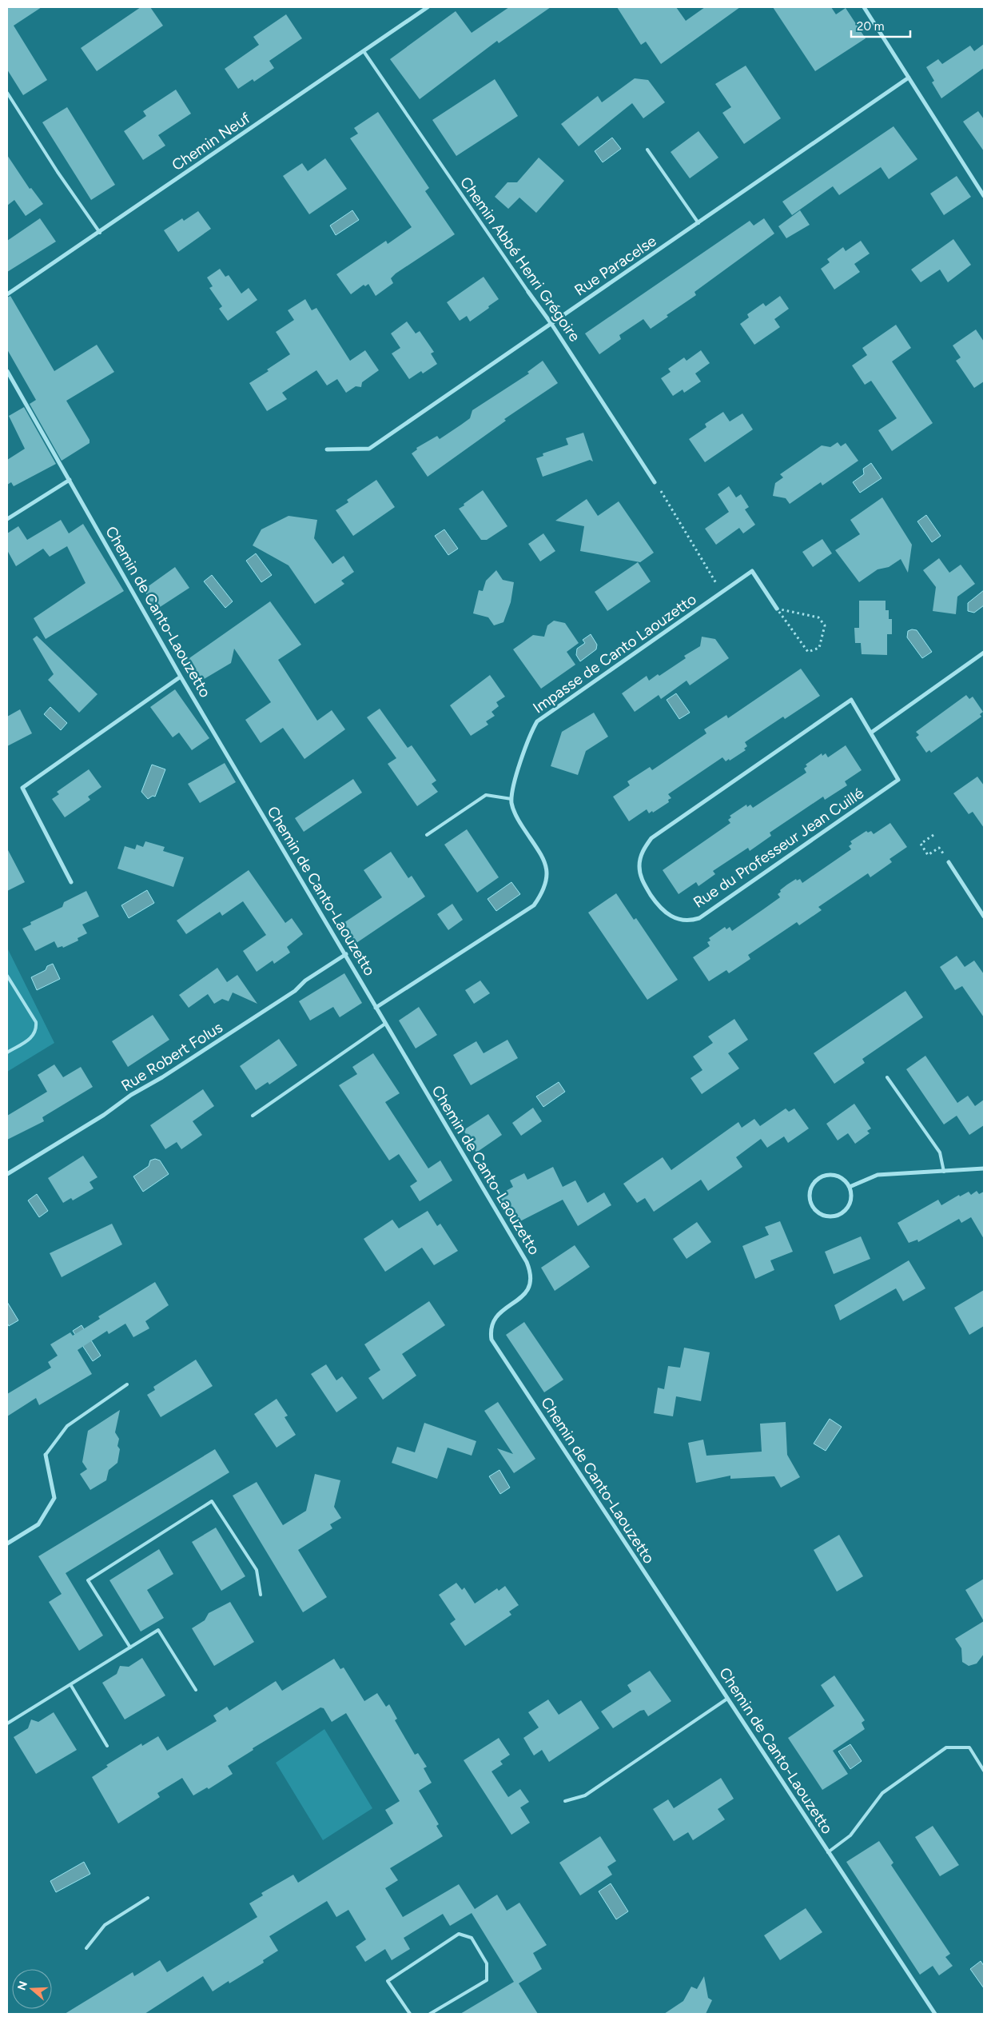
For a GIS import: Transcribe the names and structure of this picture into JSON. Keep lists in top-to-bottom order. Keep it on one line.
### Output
{"streets":{"street":["Chemin Neuf","Chemin Abbé Henri Grégoire","Rue Paracelse","Chemin de Canto-Laouzetto","Impasse de Canto Laouzetto","Rue du Professeur Jean Cuillé","Rue Robert Folus"]},"crossings":[["Chemin Neuf","Chemin Abbé Henri Grégoire"],["Chemin Abbé Henri Grégoire","Rue Paracelse"],["Chemin de Canto-Laouzetto","Impasse de Canto Laouzetto"],["Chemin de Canto-Laouzetto","Rue Robert Folus"]],"scale_bar":"20 m","north":"left"}
